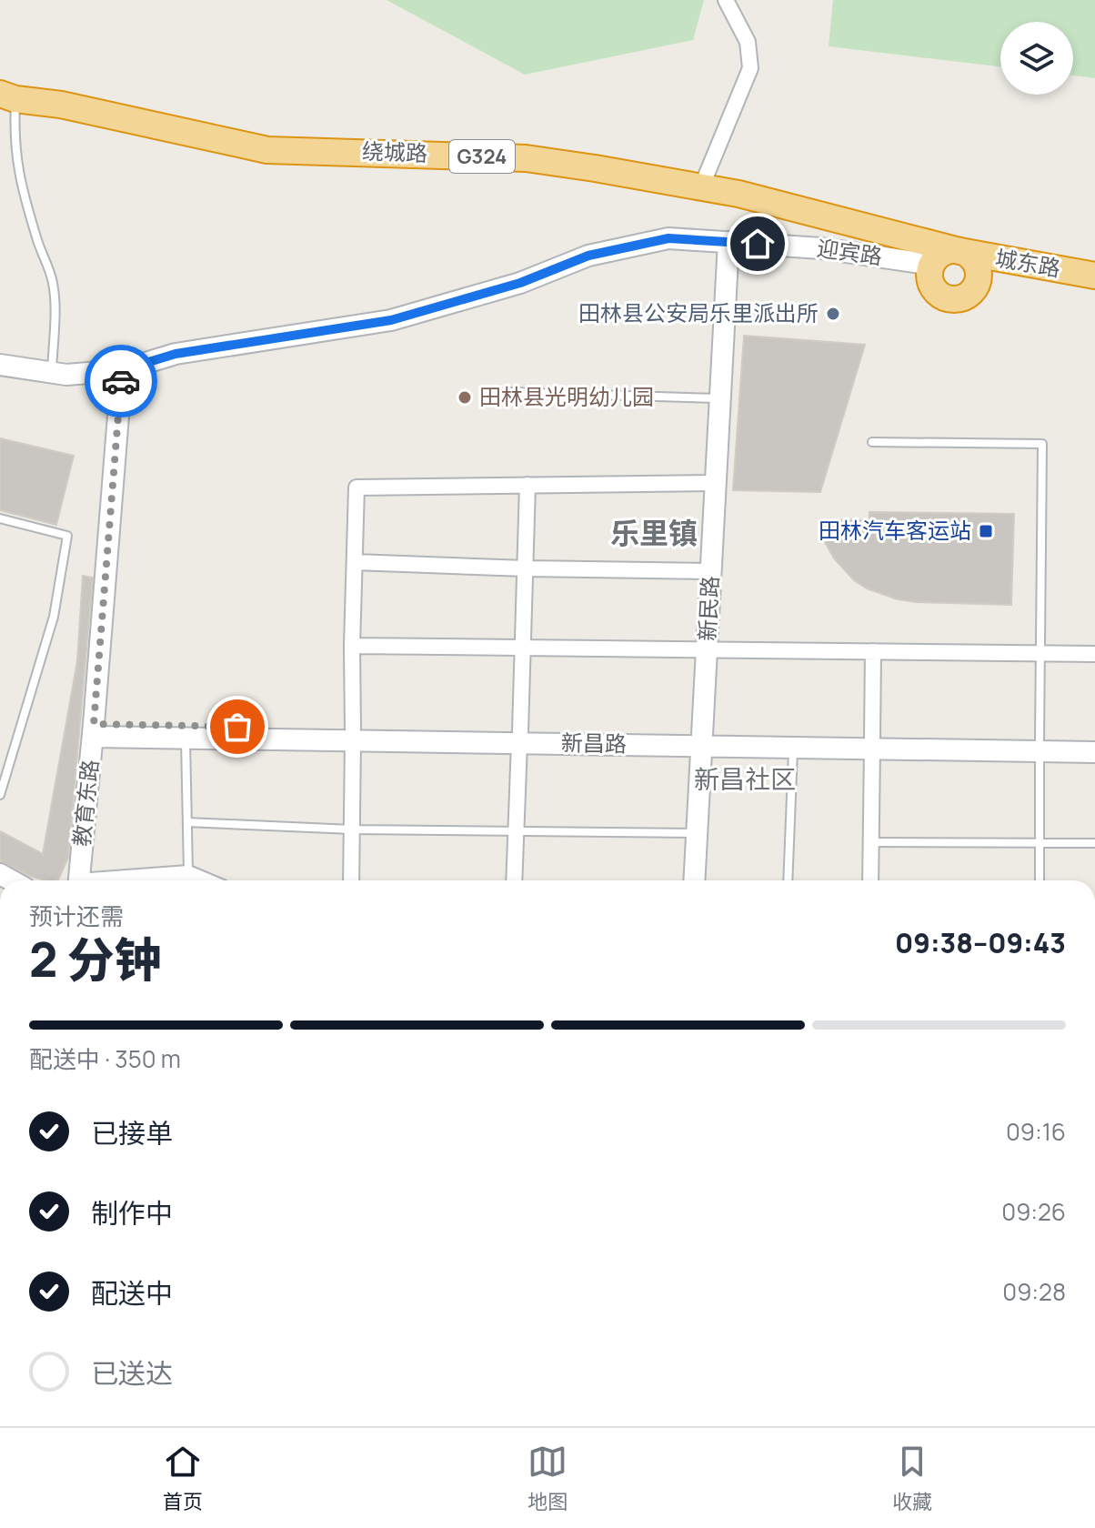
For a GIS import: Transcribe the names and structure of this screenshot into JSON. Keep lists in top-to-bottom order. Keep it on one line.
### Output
{"streets":{"highway":["绕城路","G324","城东路"],"street":["迎宾路","新民路","新昌路","教育东路"]},"crossings":[["绕城路","迎宾路"],["绕城路","城东路"],["迎宾路","城东路"],["迎宾路","新民路"],["迎宾路","教育东路"],["新民路","新昌路"],["新昌路","教育东路"]],"districts":["乐里镇","新昌社区"],"places":{"other":["田林县公安局乐里派出所","田林县光明幼儿园"],"transit":["田林汽车客运站"]},"page":{"heading":["2 分钟","预计还需","09:38–09:43"],"bar":"配送中 · 350 m","list":[["已接单","09:16"],["制作中","09:26"],["配送中","09:28"],"已送达"],"tabs":["首页","地图","收藏"]}}
